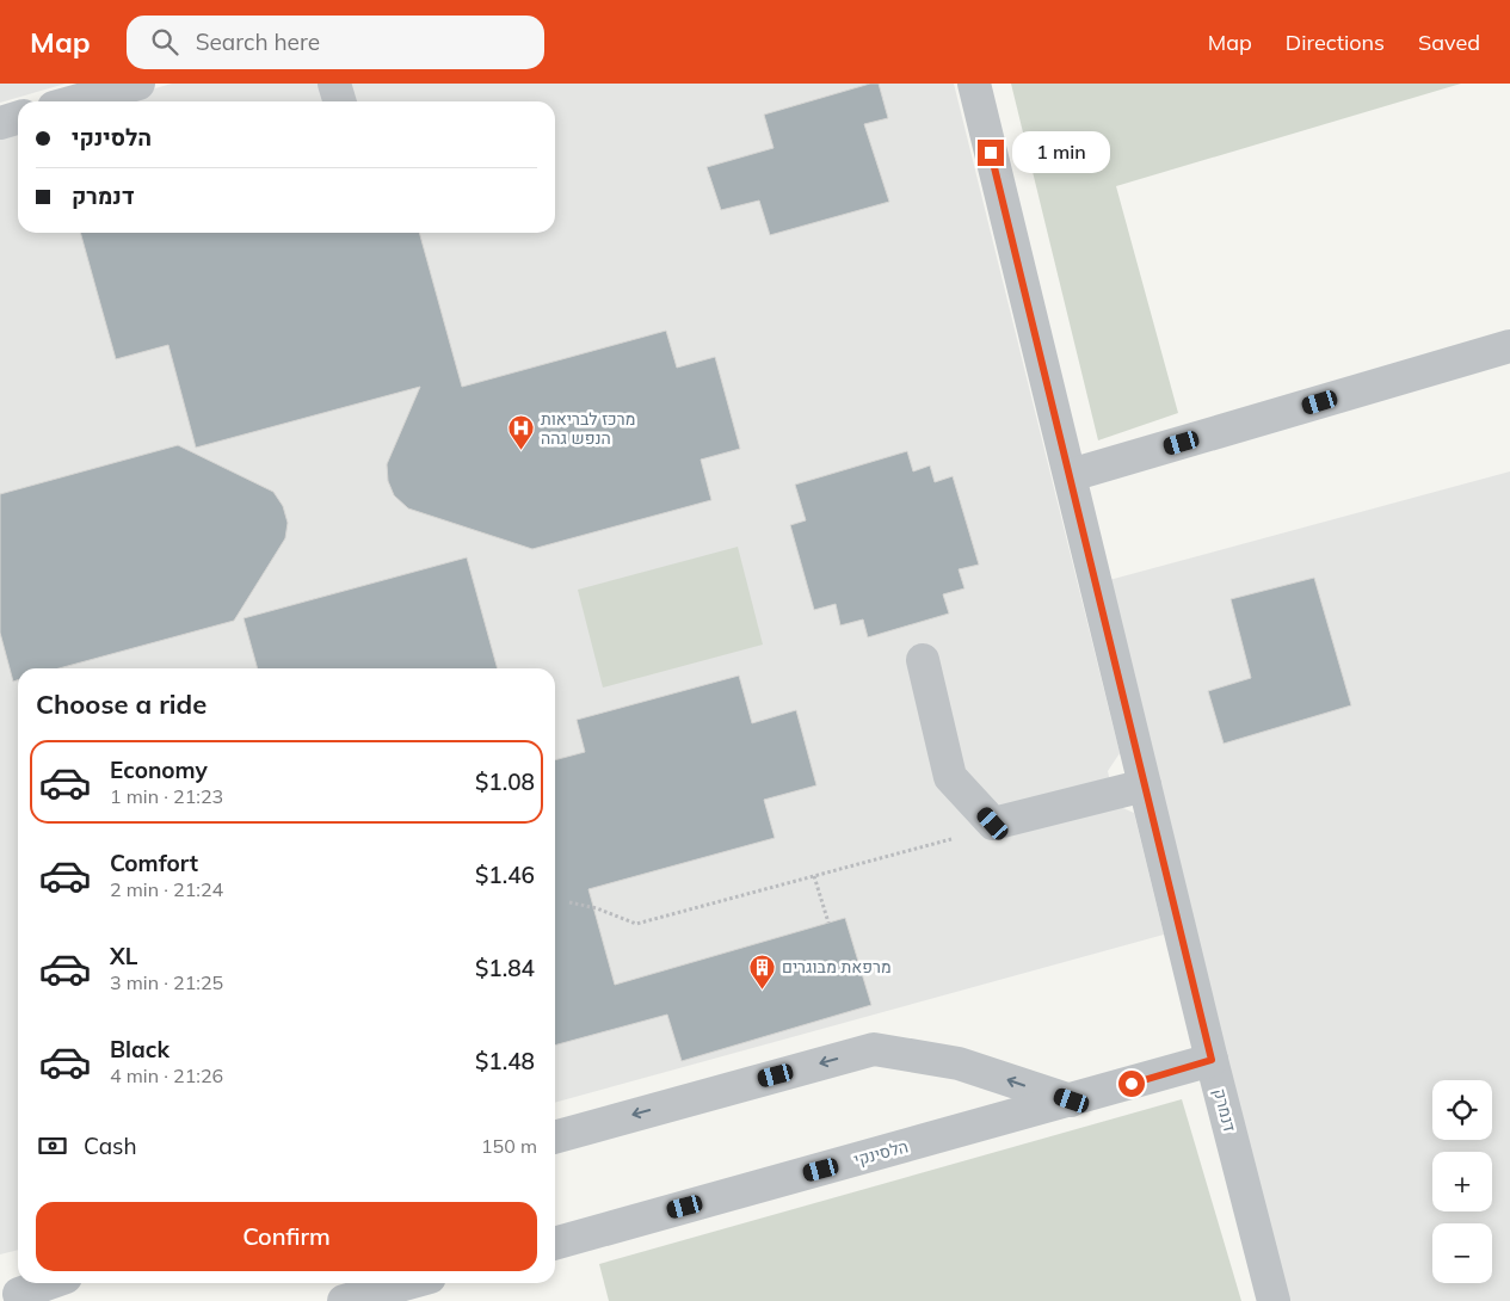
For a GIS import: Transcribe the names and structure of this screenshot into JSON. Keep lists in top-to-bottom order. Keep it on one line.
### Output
{"streets":{"street":["דנמרק","הלסינקי"]},"crossings":[["דנמרק","הלסינקי"]],"places":{"hospital":["מרכז לבריאות הנפש גהה"],"building":["מרפאת מבוגרים"]},"page":{"header":"Map","search":"Search here","nav":["Map","Directions","Saved"],"banner":["הלסינקי","דנמרק"],"bubble":"1 min","heading":"Choose a ride","list":[{"name":"Economy","note":"1 min · 21:23","value":"$1.08"},{"name":"Comfort","note":"2 min · 21:24","value":"$1.46"},{"name":"XL","note":"3 min · 21:25","value":"$1.84"},{"name":"Black","note":"4 min · 21:26","value":"$1.48"}],"map_buttons":["+","−"],"pay":["Cash","150 m"],"buttons":"Confirm"}}
